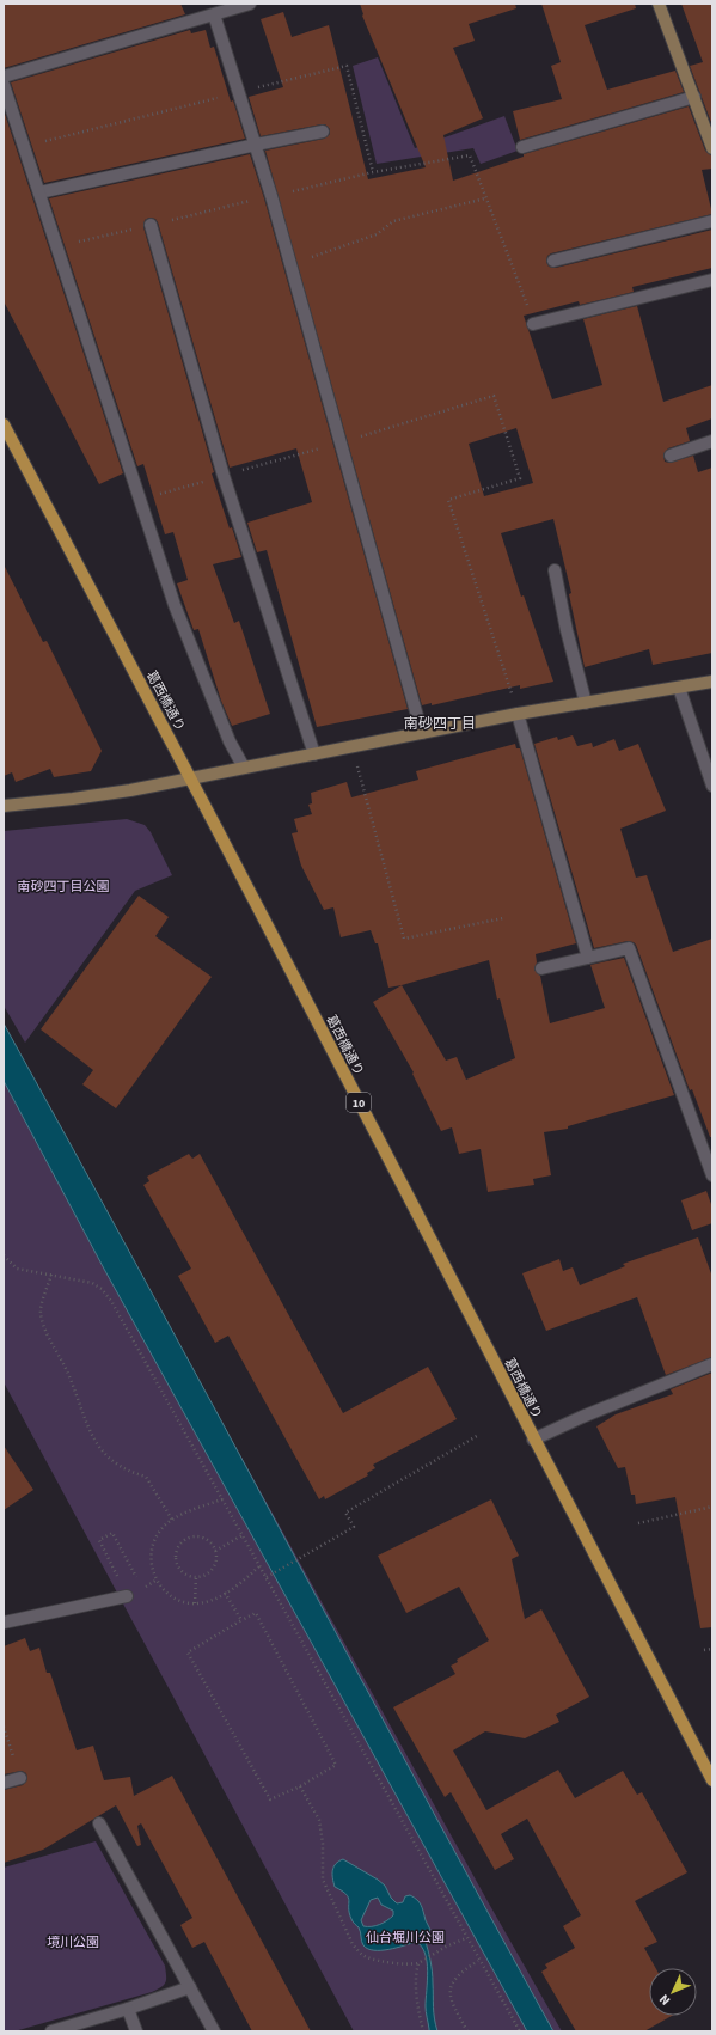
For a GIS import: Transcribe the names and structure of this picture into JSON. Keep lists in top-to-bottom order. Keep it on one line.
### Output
{"streets":{"main road":["葛西橋通り","10"]},"districts":["南砂四丁目"],"parks":["南砂四丁目公園","仙台堀川公園","境川公園"],"north":"bottom left"}
